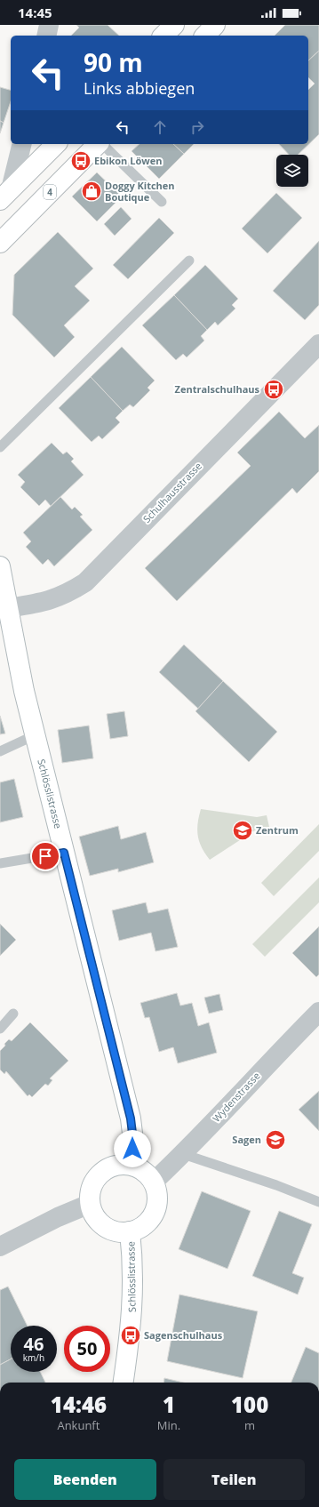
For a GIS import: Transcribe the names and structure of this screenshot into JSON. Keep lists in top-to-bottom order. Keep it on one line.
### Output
{"streets":{"main road":["4","Schlösslistrasse"],"street":["Schulhausstrasse","Wydenstrasse"]},"crossings":[["Schulhausstrasse","Schlösslistrasse"],["Schlösslistrasse","Wydenstrasse"]],"places":{"bus stop":["Ebikon Löwen","Zentralschulhaus","Sagenschulhaus"],"shop":["Doggy Kitchen Boutique"],"school or university":["Zentrum","Sagen"]},"page":{"status":"14:45","turn":["90 m","Links abbiegen"],"speed":"46 km/h","limit":"50","eta":["14:46","Ankunft","1","Min.","100","m"],"buttons":["Beenden","Teilen"]}}
